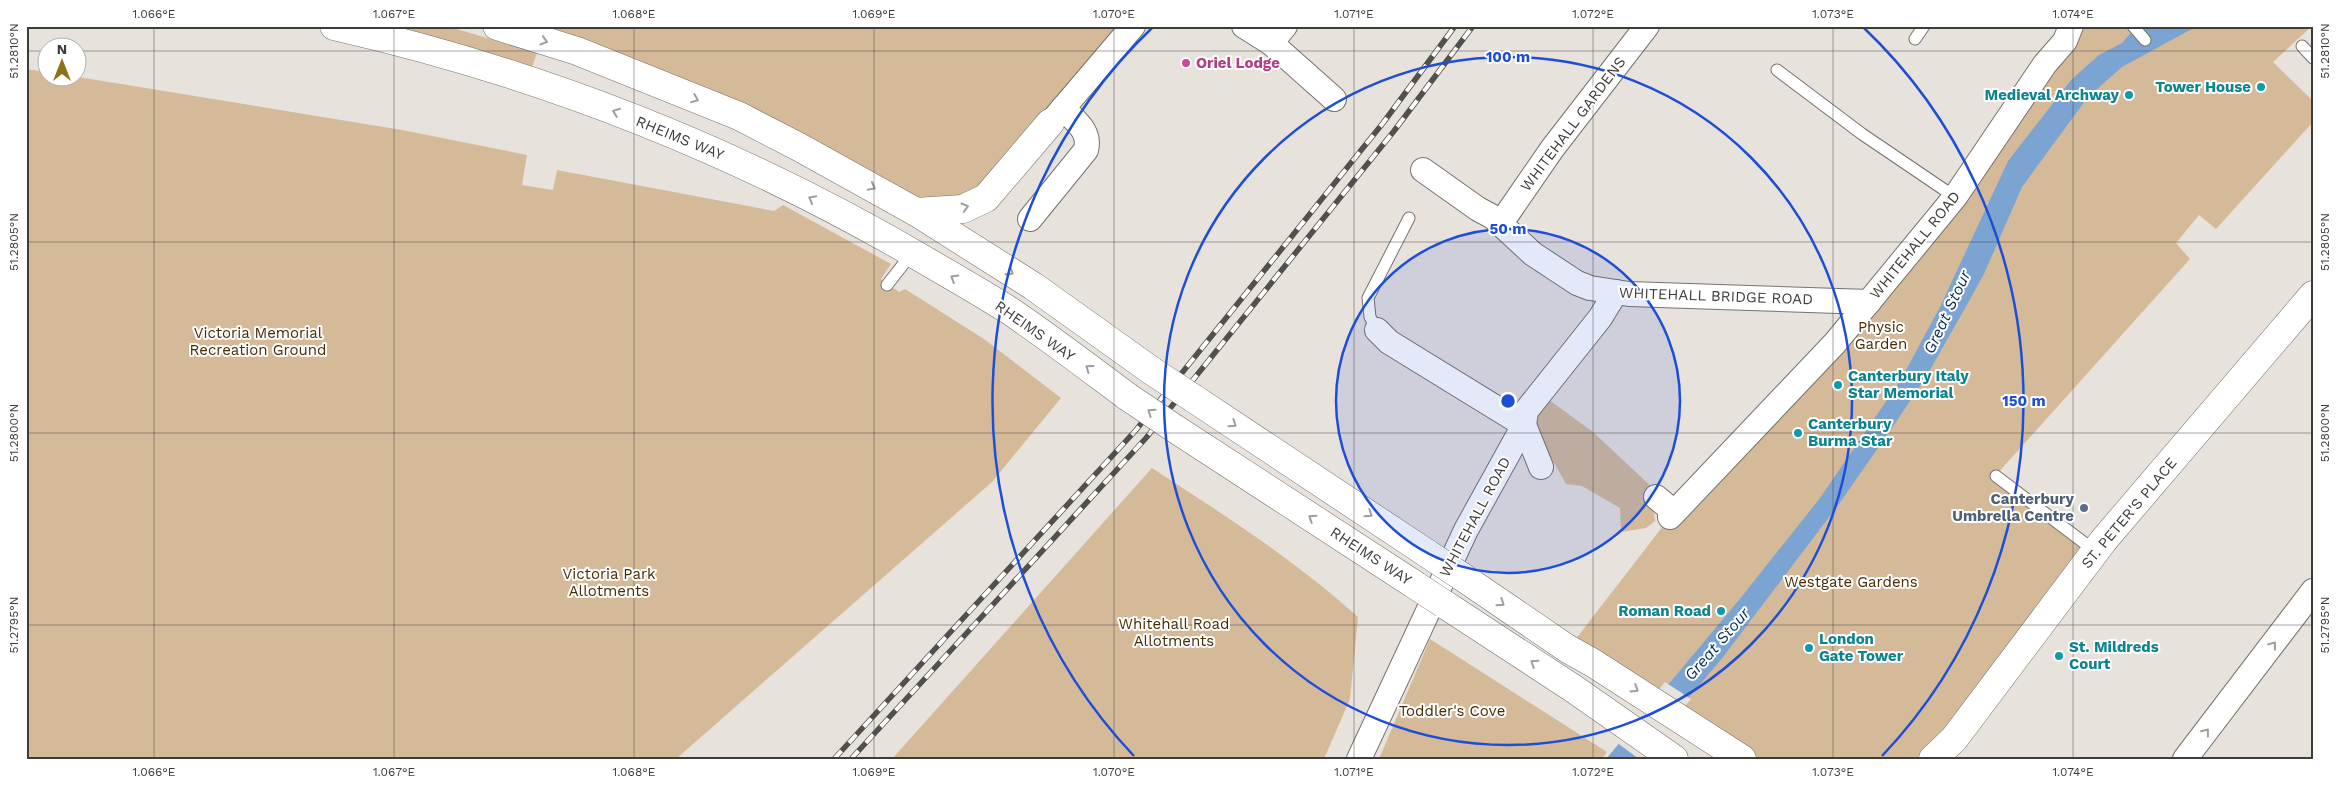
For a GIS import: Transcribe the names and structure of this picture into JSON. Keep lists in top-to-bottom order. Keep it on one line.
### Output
{"streets":{"main road":["RHEIMS WAY","ST. PETER'S PLACE"],"street":["WHITEHALL GARDENS","WHITEHALL ROAD","WHITEHALL BRIDGE ROAD"]},"crossings":[["WHITEHALL GARDENS","WHITEHALL BRIDGE ROAD"],["WHITEHALL ROAD","WHITEHALL BRIDGE ROAD"]],"water":["Great Stour"],"parks":["Physic Garden","Victoria Memorial Recreation Ground","Victoria Park Allotments","Westgate Gardens","Whitehall Road Allotments","Toddler's Cove"],"places":["Oriel Lodge","Tower House","Medieval Archway","Canterbury Italy Star Memorial","Canterbury Burma Star","Canterbury Umbrella Centre","Roman Road","London Gate Tower","St. Mildreds Court"],"north":"top","coordinates":["1.066°E","1.067°E","1.068°E","1.069°E","1.070°E","1.071°E","1.072°E","1.073°E","1.074°E","51.2810°N","51.2805°N","51.2800°N","51.2795°N"],"rings":["100 m","50 m","150 m"]}
